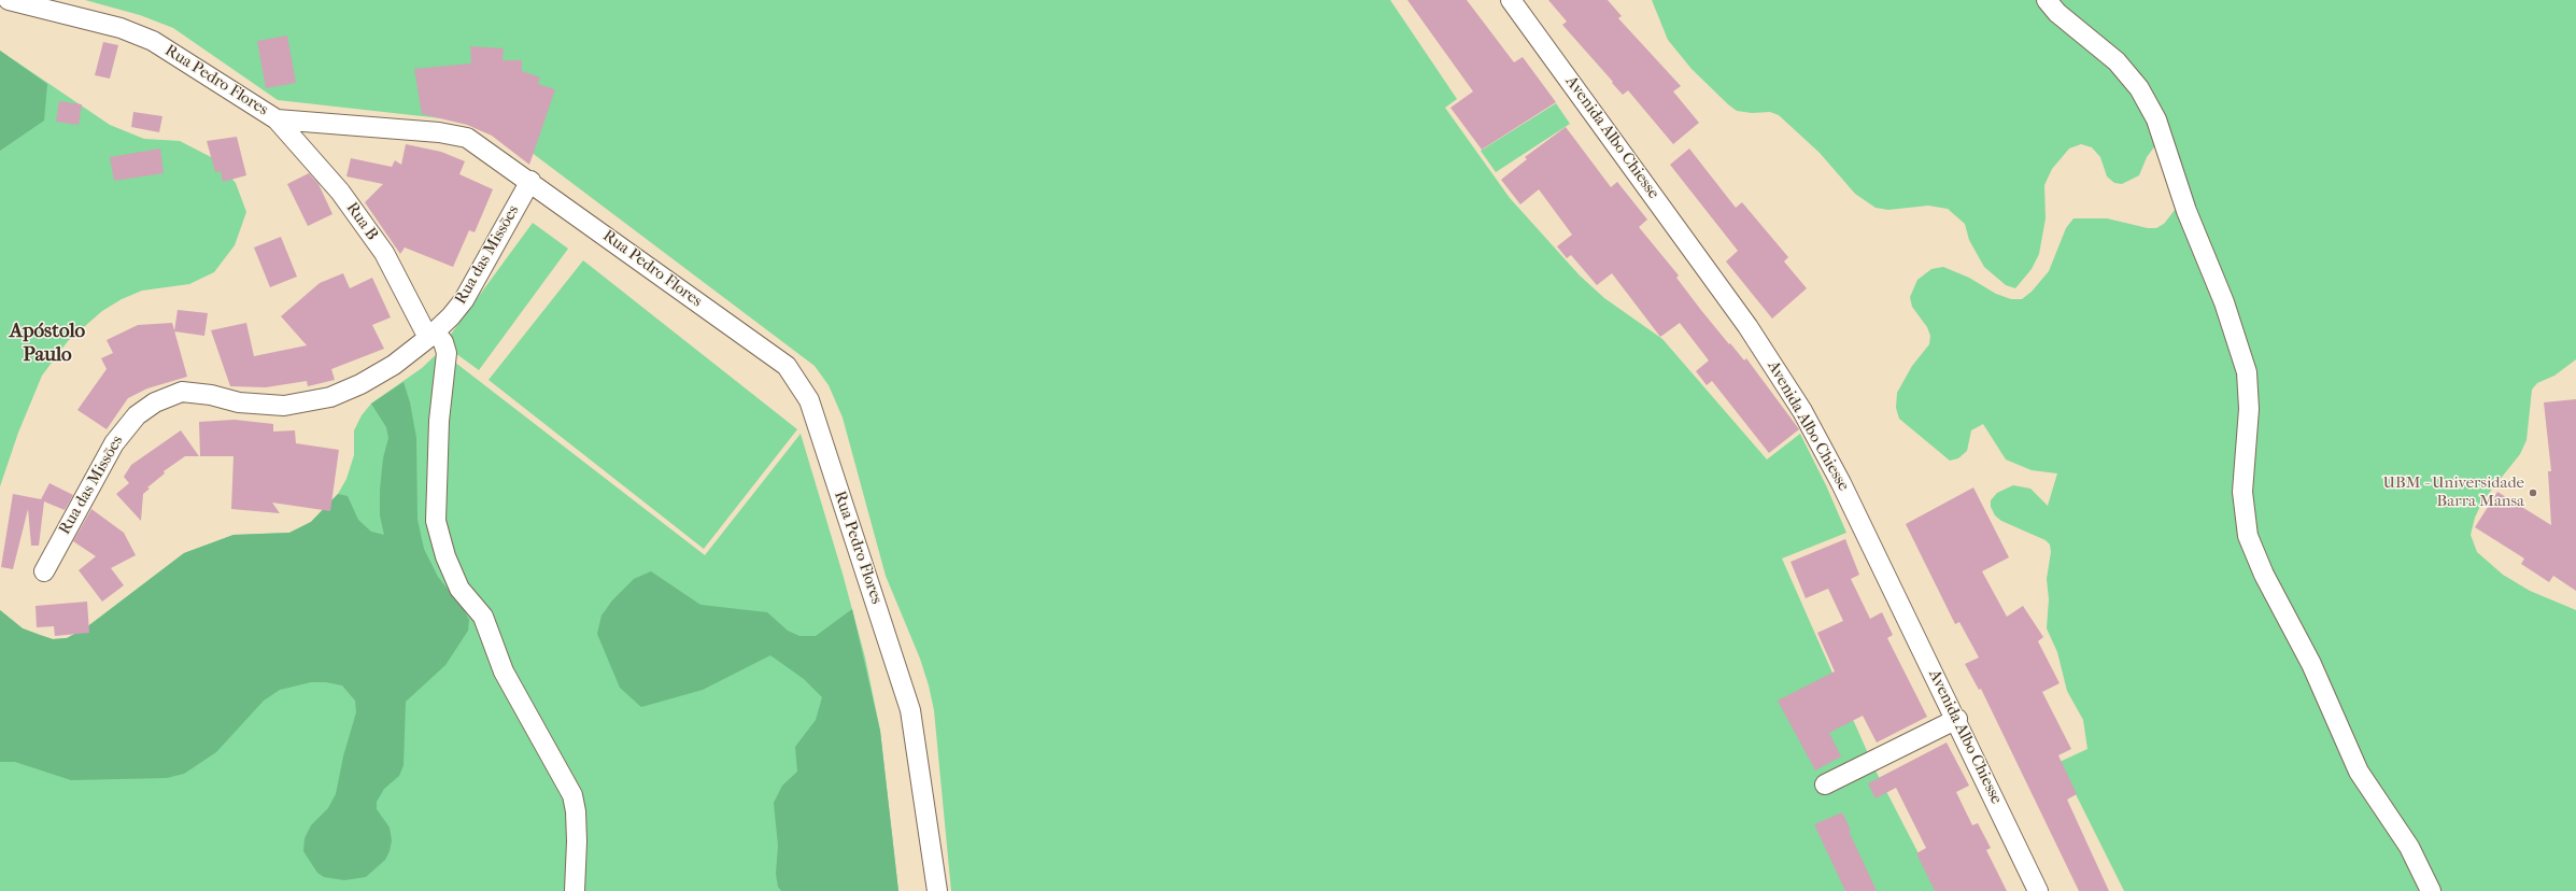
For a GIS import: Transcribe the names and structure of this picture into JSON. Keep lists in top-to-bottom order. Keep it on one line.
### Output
{"streets":{"street":["Rua Pedro Flores","Avenida Albo Chiesse","Rua B","Rua das Missões"]},"crossings":[["Rua Pedro Flores","Rua B"],["Rua Pedro Flores","Rua das Missões"],["Rua B","Rua das Missões"]],"districts":["Apóstolo Paulo"],"places":["UBM - Universidade Barra Mansa"]}
